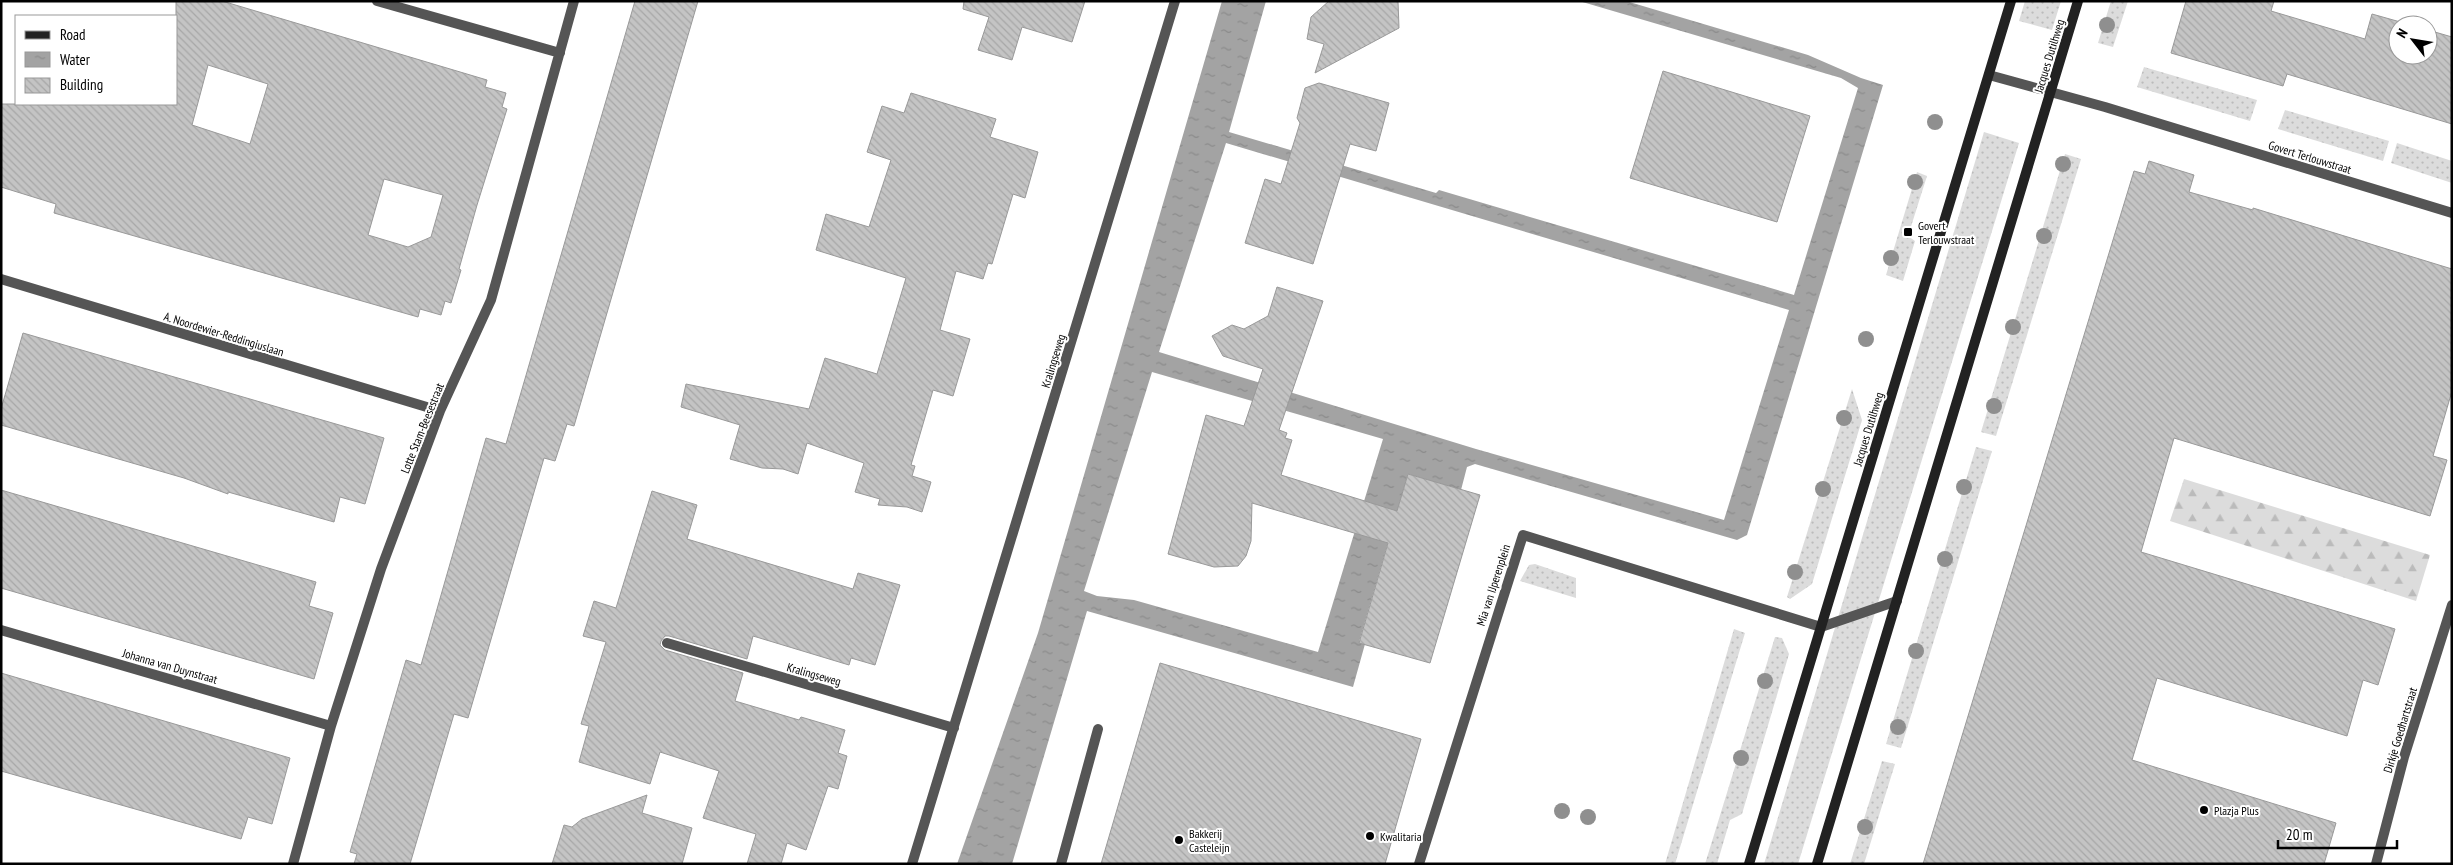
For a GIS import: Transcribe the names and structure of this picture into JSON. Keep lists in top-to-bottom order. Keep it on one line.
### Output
{"streets":{"main road":["Jacques Dutilhweg"],"street":["Govert Terlouwstraat","A. Noordewier-Reddingiuslaan","Kralingseweg","Lotte Stam-Beesestraat","Mia van IJperenplein","Johanna van Duynstraat","Dirkje Goedhartstraat"]},"crossings":[["Jacques Dutilhweg","Govert Terlouwstraat"],["Jacques Dutilhweg","Mia van IJperenplein"],["A. Noordewier-Reddingiuslaan","Lotte Stam-Beesestraat"],["Lotte Stam-Beesestraat","Johanna van Duynstraat"]],"places":{"transit":["Govert Terlouwstraat"],"other":["Plazja Plus","Kwalitaria","Bakkerij Casteleijn"]},"legend":["Road","Water","Building"],"scale_bar":"20 m","north":"top left"}
